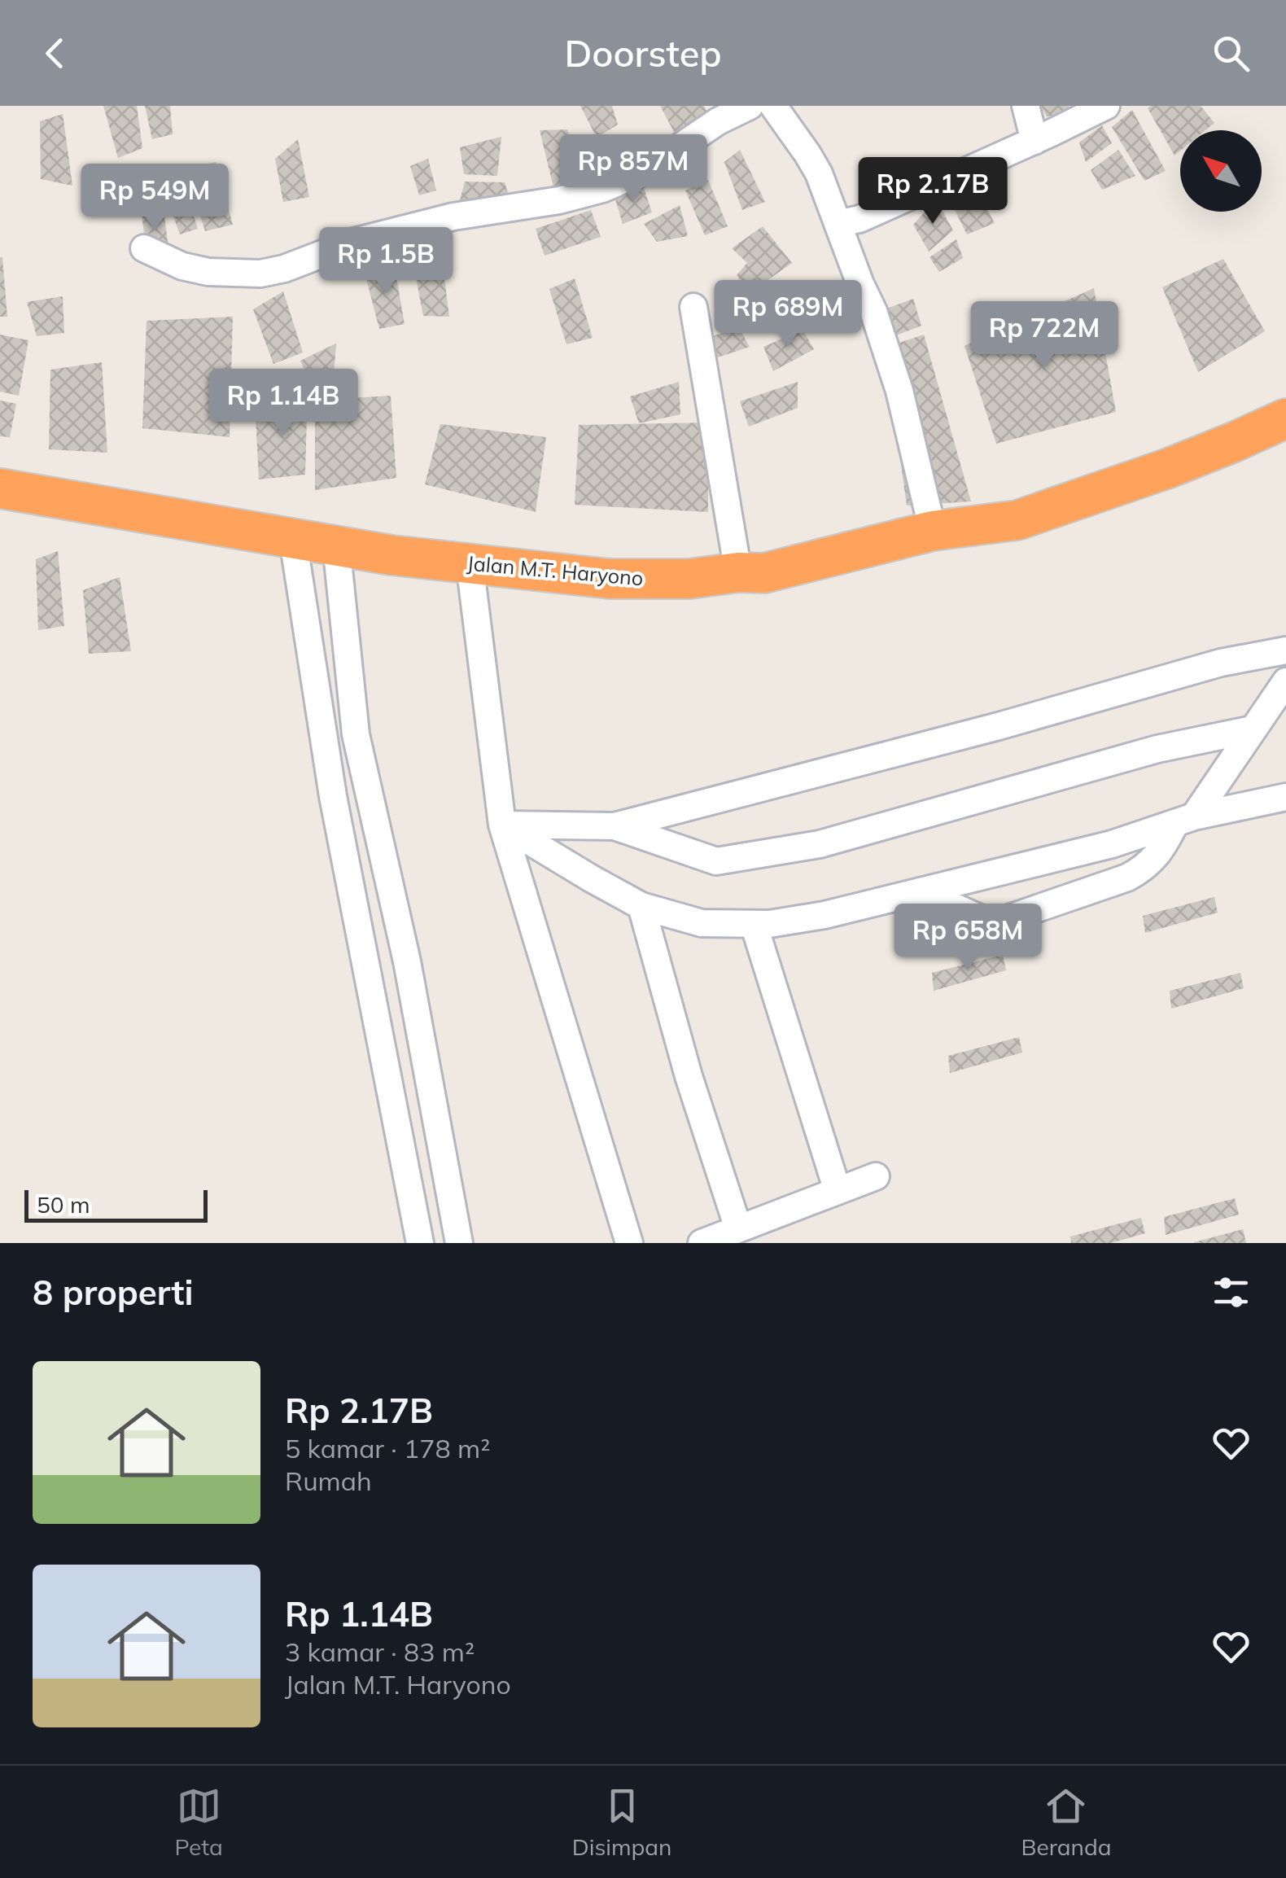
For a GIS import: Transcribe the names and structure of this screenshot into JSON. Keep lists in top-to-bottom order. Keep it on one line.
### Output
{"streets":{"highway":["Jalan M.T. Haryono"]},"scale_bar":"50 m","north":"top left","page":{"header":"Doorstep","price":["Rp 857M","Rp 2.17B","Rp 549M","Rp 1.5B","Rp 689M","Rp 722M","Rp 1.14B","Rp 658M"],"scale":"50 m","heading":"8 properti","list":[{"name":"Rp 2.17B","note":"5 kamar · 178 m² · Rumah"},{"name":"Rp 1.14B","note":"3 kamar · 83 m² · Jalan M.T. Haryono"}],"tabs":["Peta","Disimpan","Beranda"]}}
